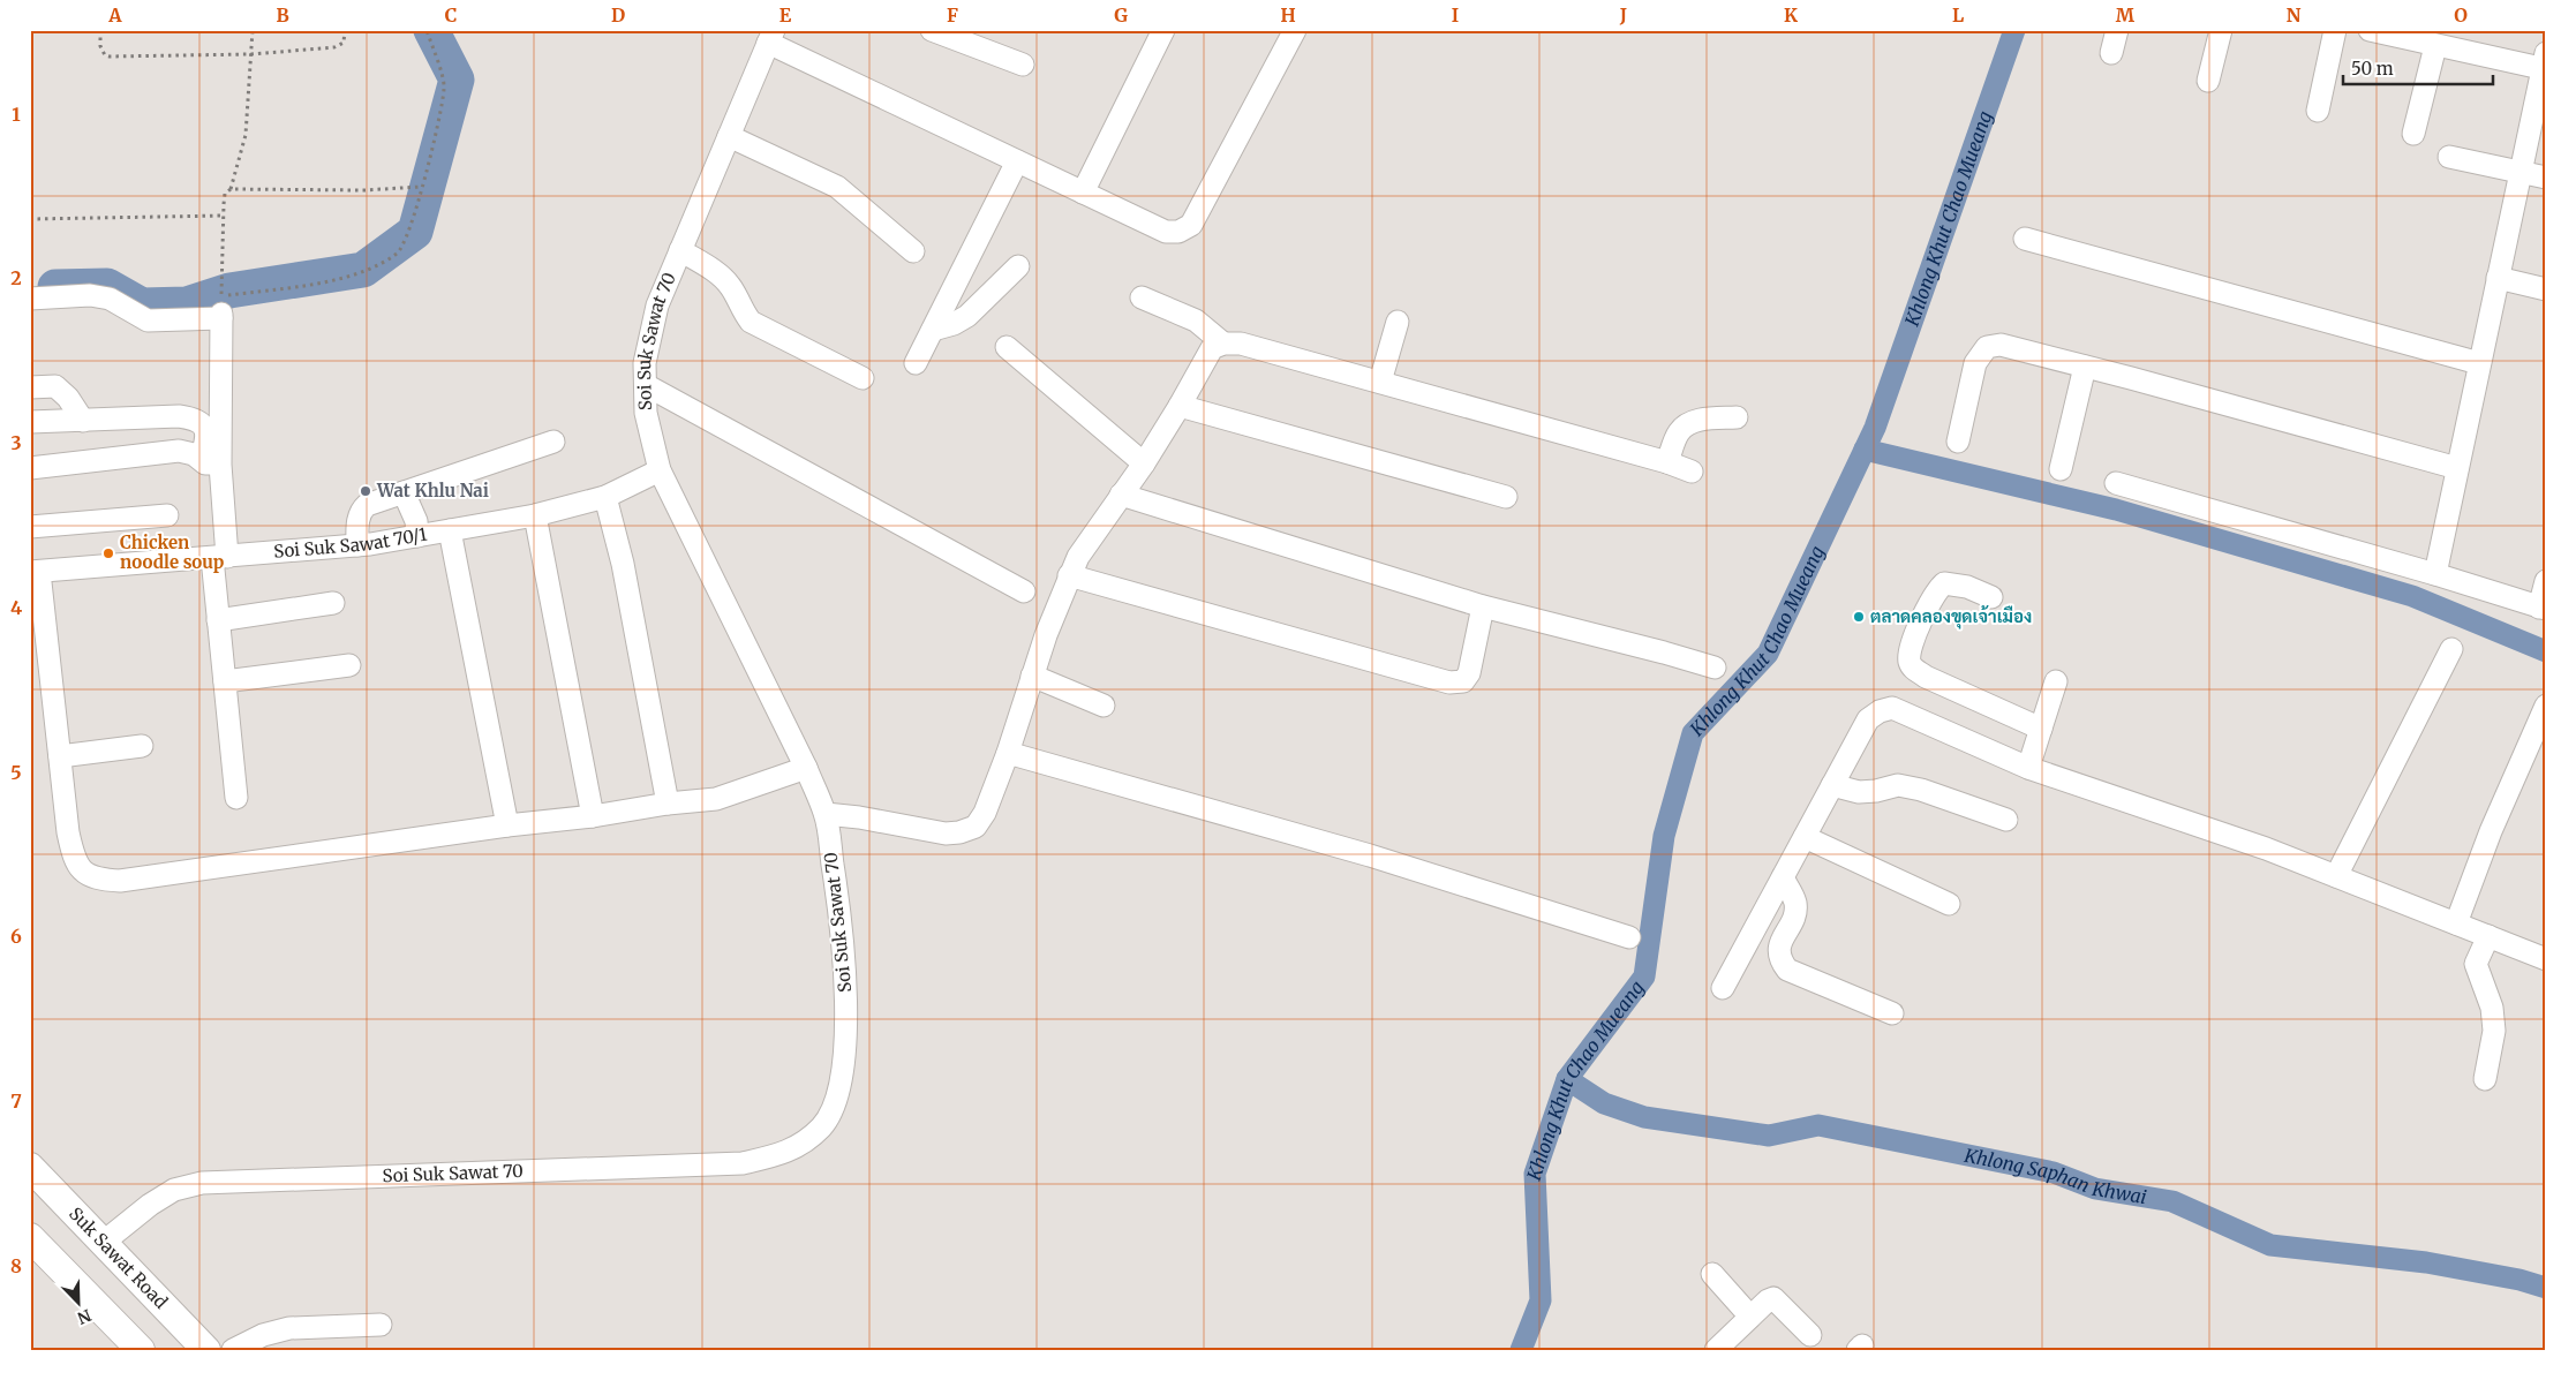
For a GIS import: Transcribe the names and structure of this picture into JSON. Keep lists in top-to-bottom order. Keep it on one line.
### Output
{"streets":{"main road":["Suk Sawat Road"],"street":["Soi Suk Sawat 70","Soi Suk Sawat 70/1"]},"crossings":[["Soi Suk Sawat 70","Soi Suk Sawat 70/1"],["Soi Suk Sawat 70","Suk Sawat Road"]],"water":["Khlong Khut Chao Mueang","Khlong Saphan Khwai"],"places":["Wat Khlu Nai","Chicken noodle soup","ตลาดคลองขุดเจ้าเมือง"],"scale_bar":"50 m","north":"bottom right","grid":{"columns":["A","B","C","D","E","F","G","H","I","J","K","L","M","N","O"],"rows":["1","2","3","4","5","6","7","8"]}}
